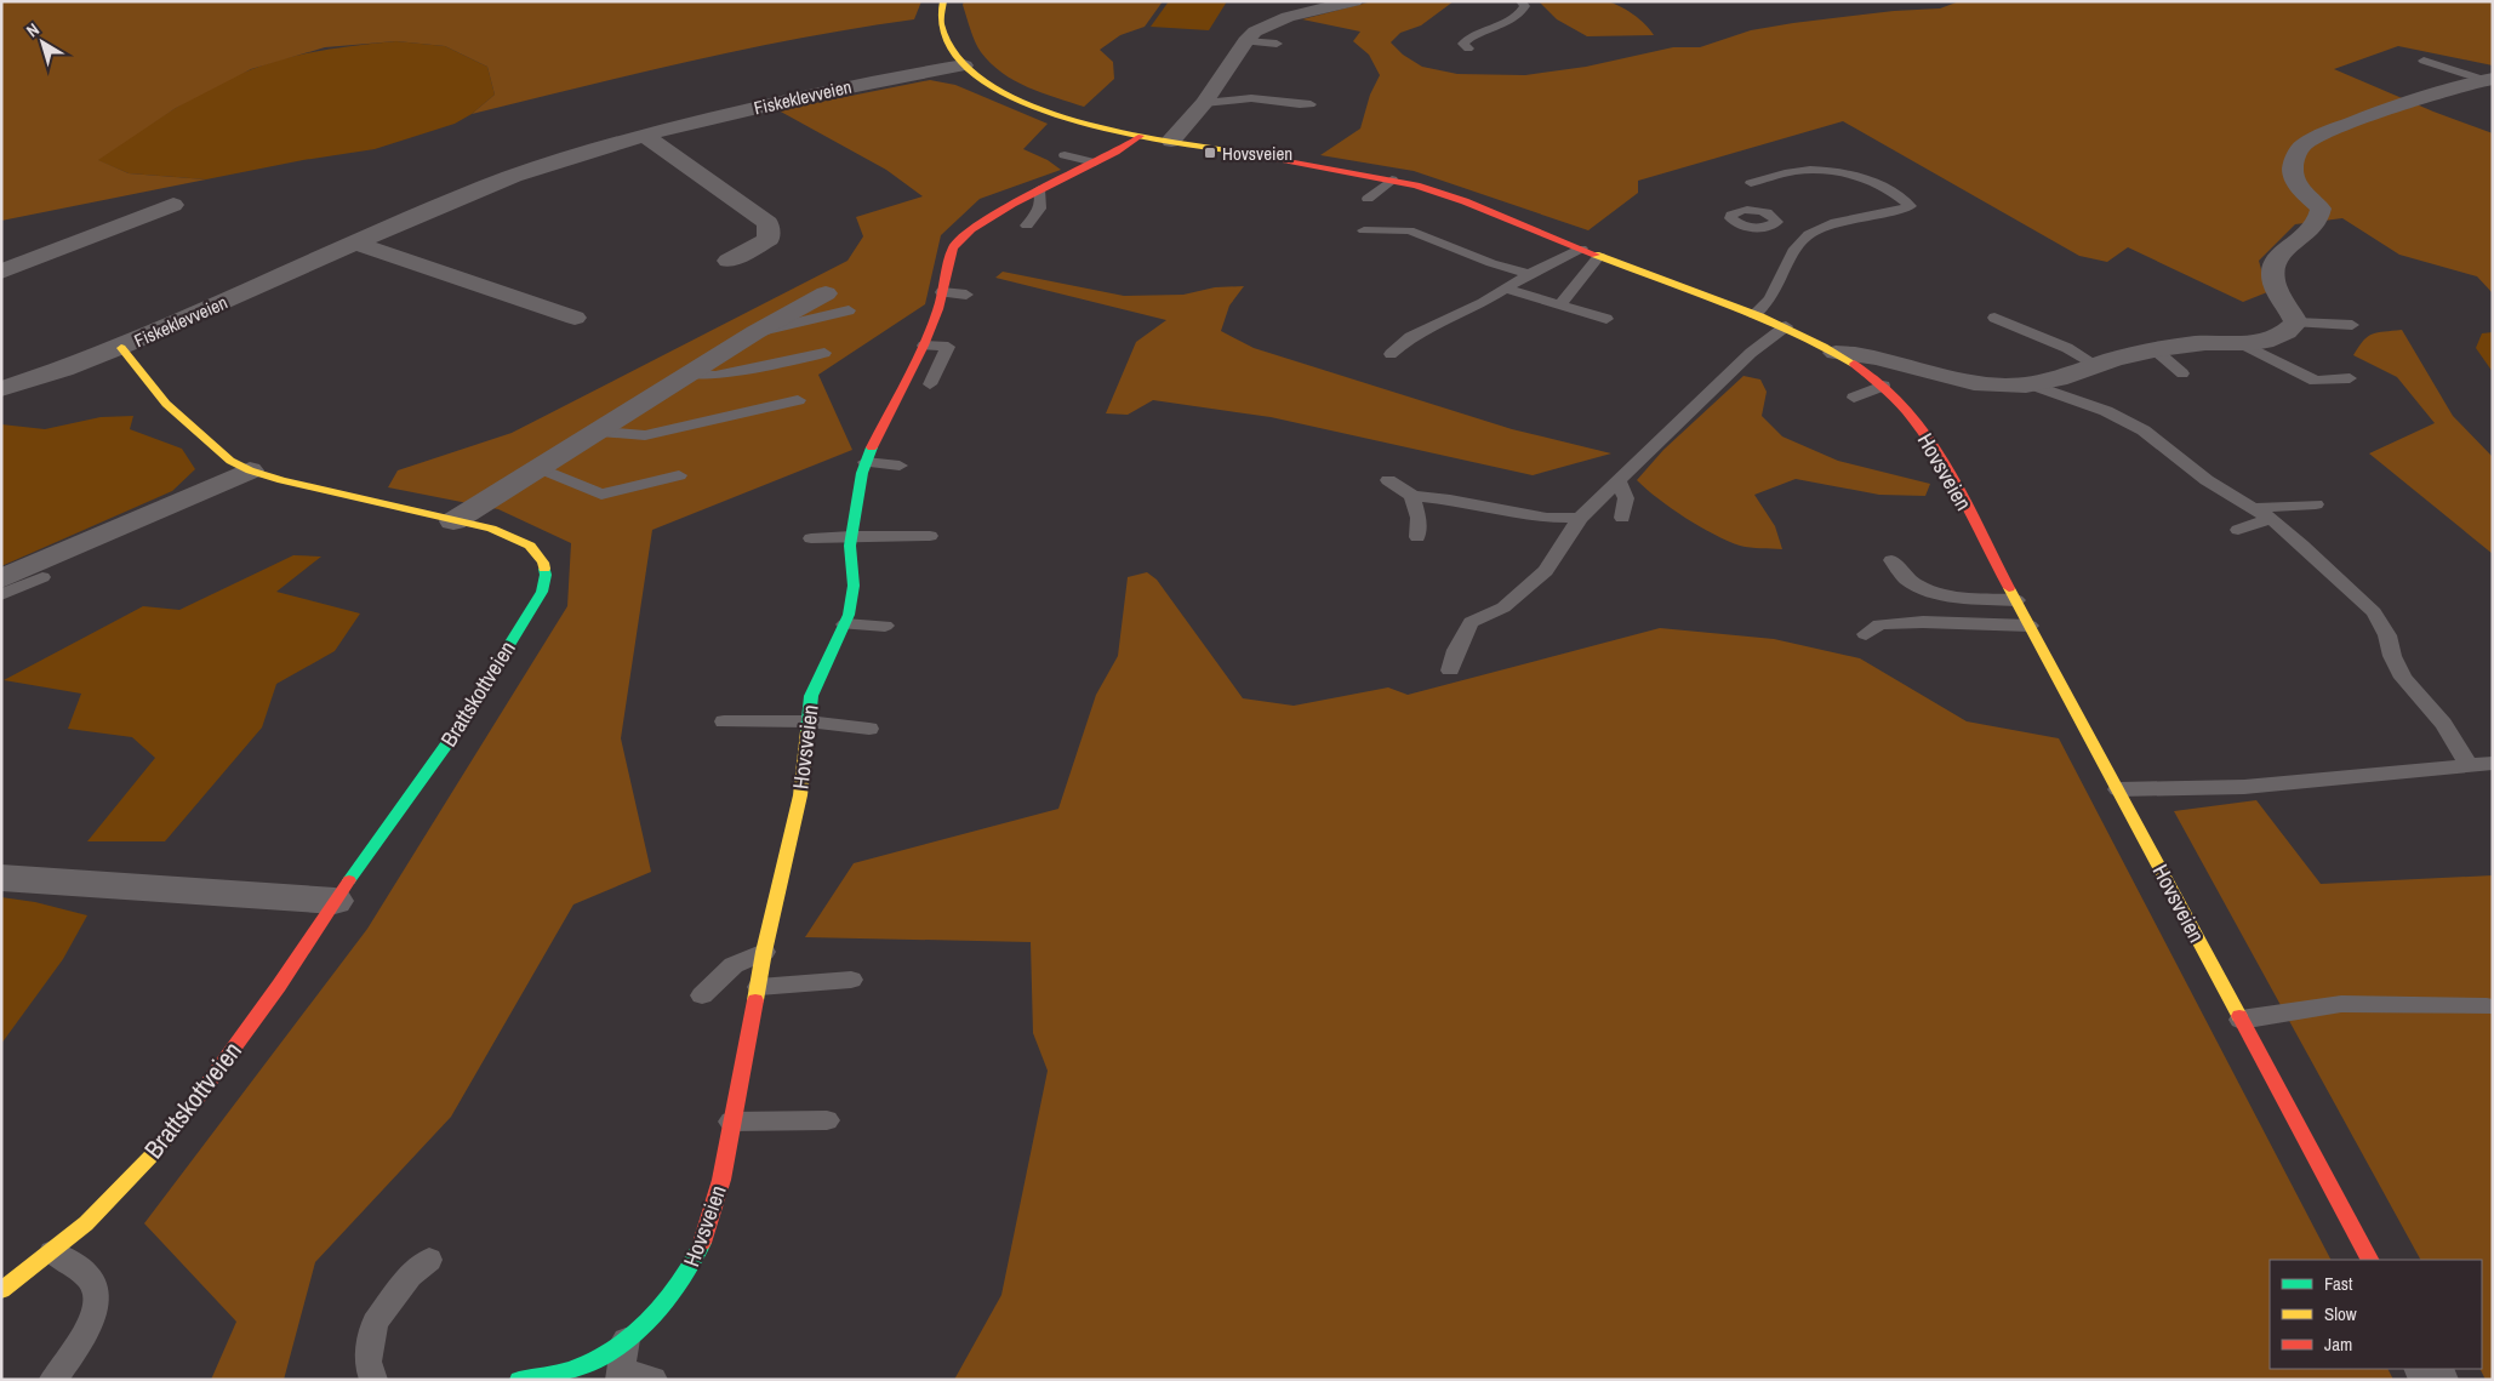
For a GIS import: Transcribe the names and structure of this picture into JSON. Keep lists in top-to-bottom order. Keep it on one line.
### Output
{"streets":{"street":["Fiskeklevveien","Hovsveien","Brattskottveien"]},"crossings":[["Fiskeklevveien","Hovsveien"],["Fiskeklevveien","Brattskottveien"]],"places":{"transit":["Hovsveien"]},"legend":["Fast","Slow","Jam"],"north":"top left"}
